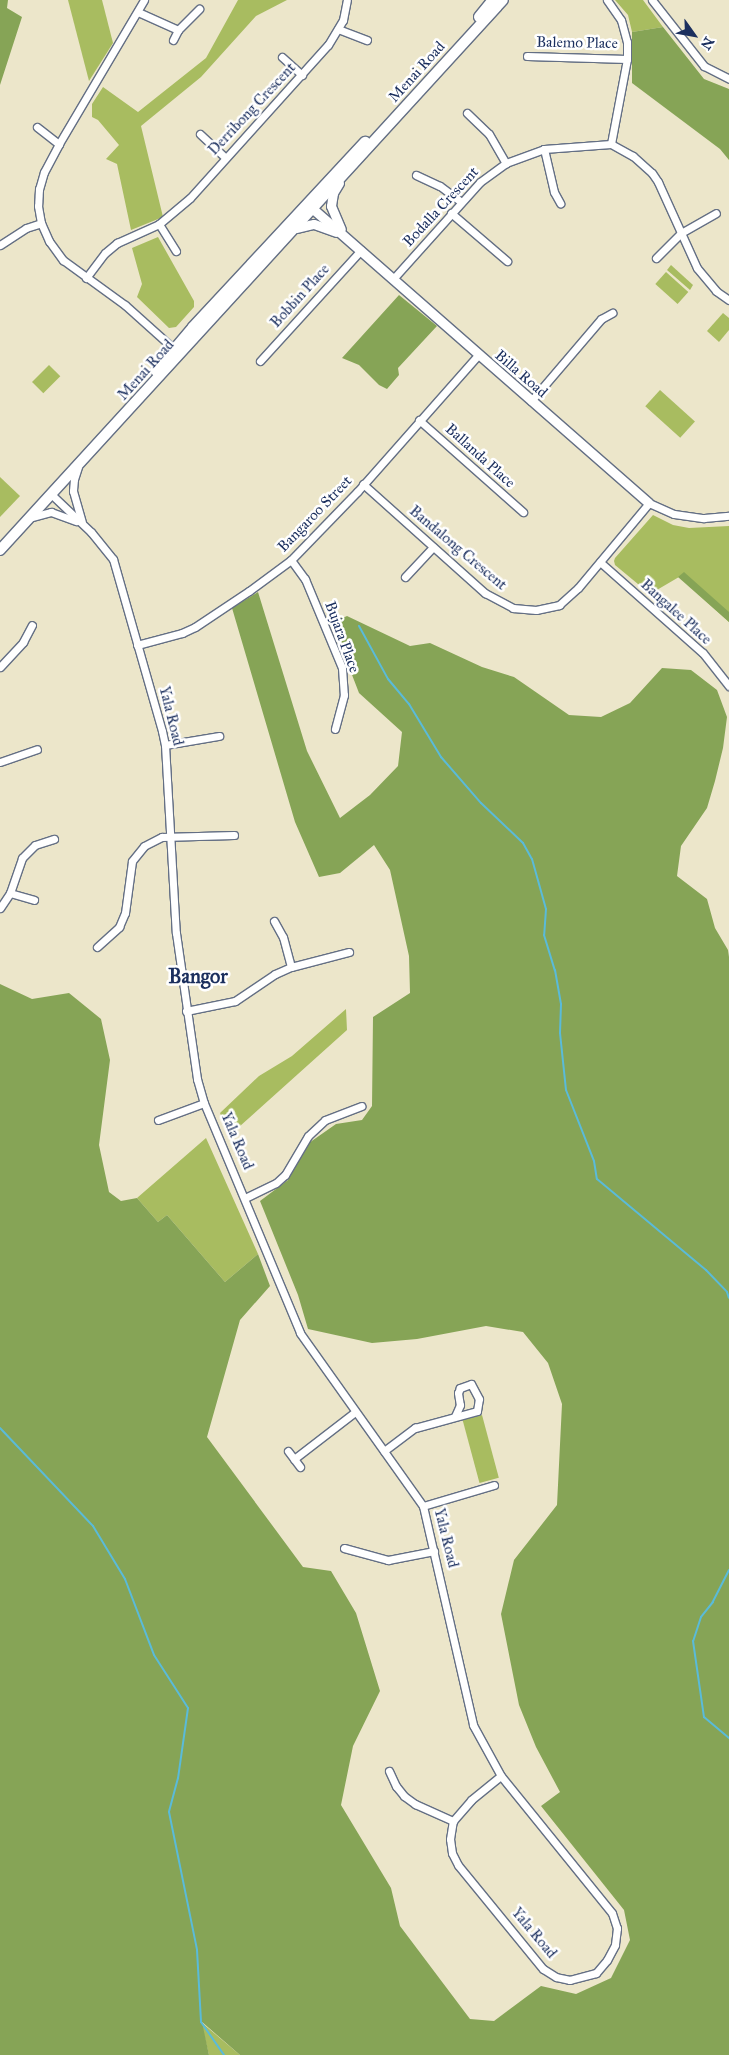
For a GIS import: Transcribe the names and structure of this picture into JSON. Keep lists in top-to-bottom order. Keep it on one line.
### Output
{"streets":{"main road":["Menai Road"],"street":["Balemo Place","Derribong Crescent","Bodalla Crescent","Bobbin Place","Billa Road","Ballanda Place","Bangaroo Street","Bandalong Crescent","Bangalee Place","Bujara Place","Yala Road"]},"crossings":[["Menai Road","Billa Road"],["Menai Road","Yala Road"],["Bodalla Crescent","Billa Road"],["Bobbin Place","Billa Road"],["Billa Road","Bangaroo Street"],["Billa Road","Bandalong Crescent"],["Ballanda Place","Bangaroo Street"],["Bangaroo Street","Bandalong Crescent"],["Bangaroo Street","Bujara Place"],["Bangaroo Street","Yala Road"],["Bandalong Crescent","Bangalee Place"]],"districts":["Bangor"],"north":"bottom right"}
